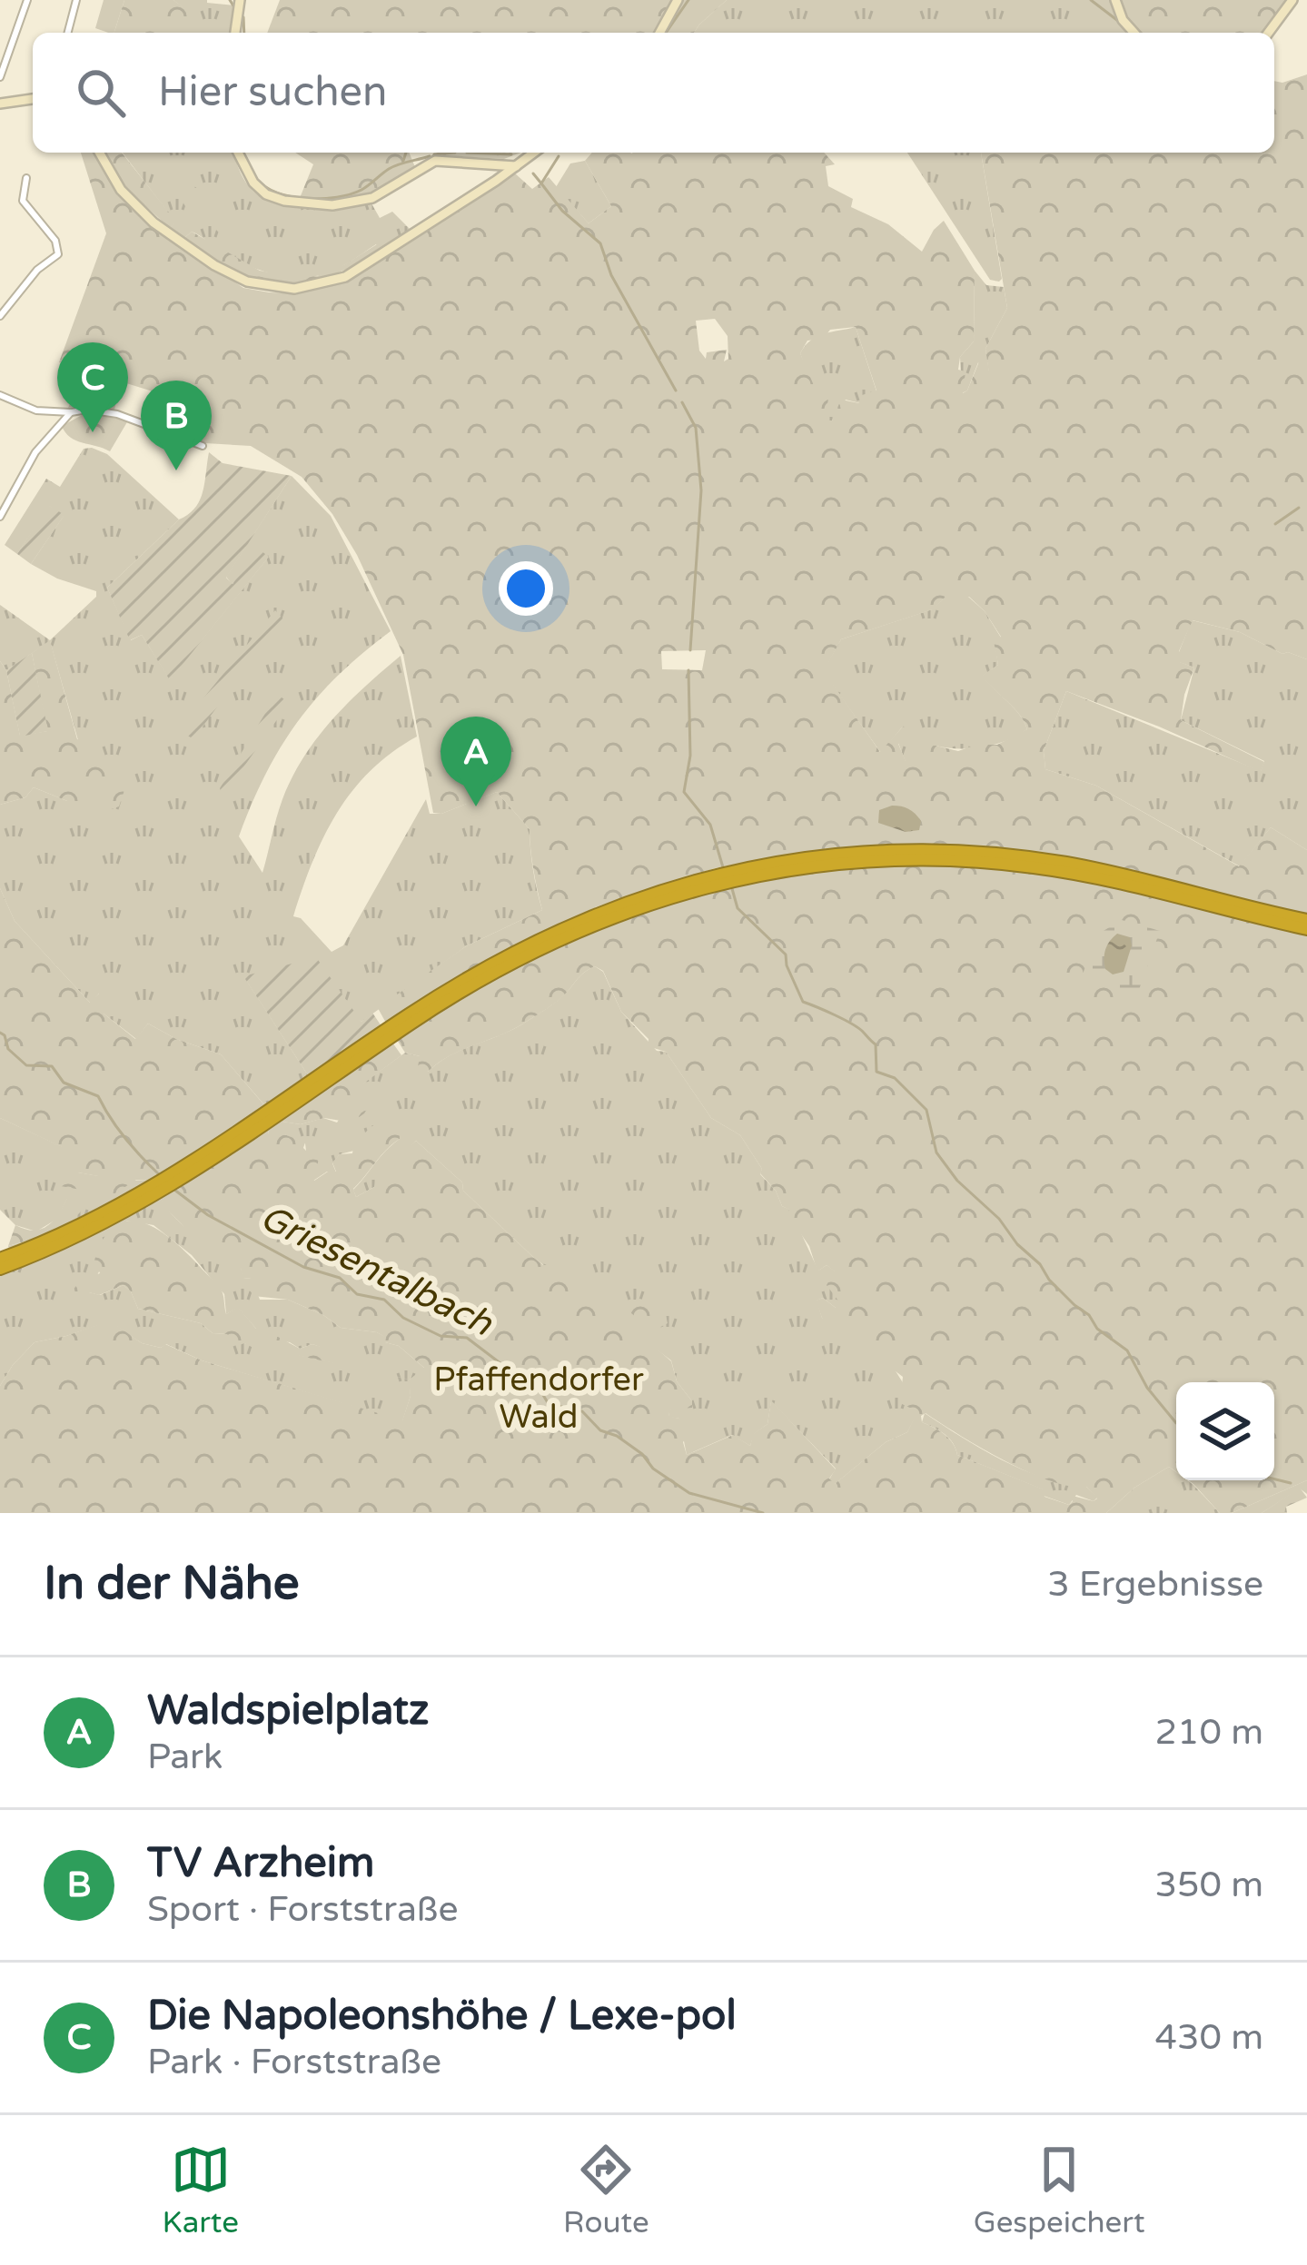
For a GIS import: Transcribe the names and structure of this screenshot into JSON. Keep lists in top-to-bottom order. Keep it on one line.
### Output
{"water":["Griesentalbach"],"parks":["Pfaffendorfer Wald"],"page":{"search":"Hier suchen","pins":["C","B","A"],"heading":["In der Nähe","3 Ergebnisse"],"list":[{"mark":"A","name":"Waldspielplatz","note":"Park","value":"210 m"},{"mark":"B","name":"TV Arzheim","note":"Sport · Forststraße","value":"350 m"},{"mark":"C","name":"Die Napoleonshöhe / Lexe-pol","note":"Park · Forststraße","value":"430 m"}],"nav":["Karte","Route","Gespeichert"]}}
